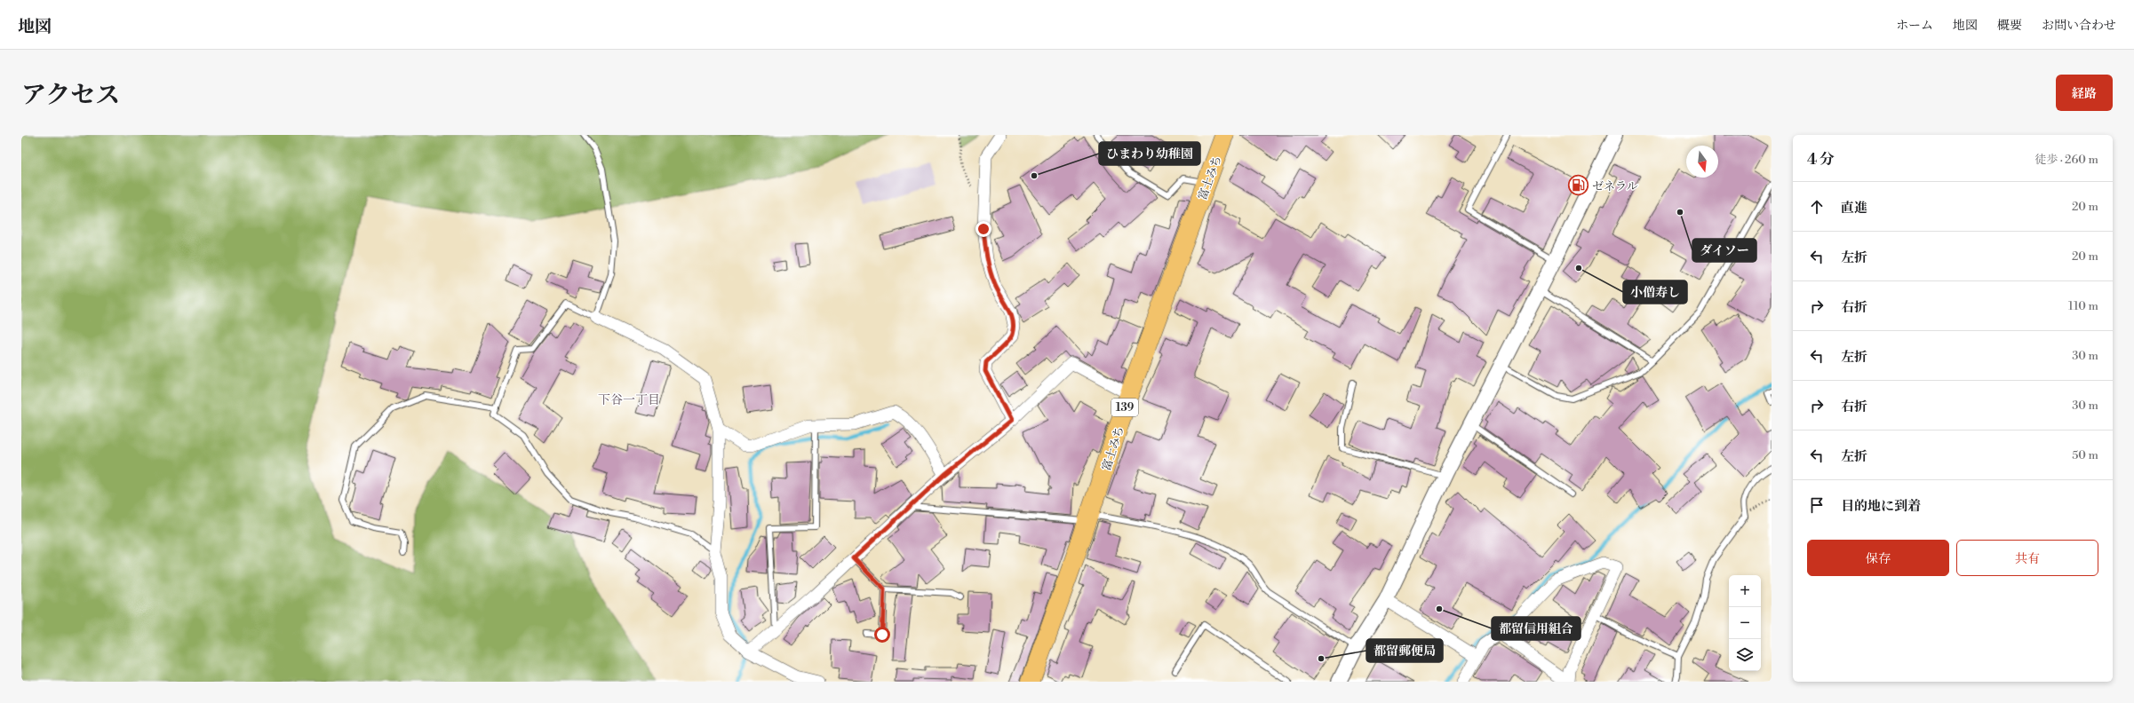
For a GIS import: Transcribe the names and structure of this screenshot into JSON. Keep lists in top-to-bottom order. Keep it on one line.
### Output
{"streets":{"highway":["富士みち","139"]},"districts":["下谷一丁目"],"places":{"other":["ひまわり幼稚園","ダイソー","小僧寿し","都留信用組合","都留郵便局"],"fuel station":["ゼネラル"]},"north":"bottom","page":{"header":"地図","nav":["ホーム","地図","概要","お問い合わせ"],"title":"アクセス","buttons":["経路",["保存","共有"]],"heading":["4 分","徒歩 · 260 m"],"list":[["直進","20 m"],["左折","20 m"],["右折","110 m"],["左折","30 m"],["右折","30 m"],["左折","50 m"],"目的地に到着"],"map_buttons":["+","−"]}}
